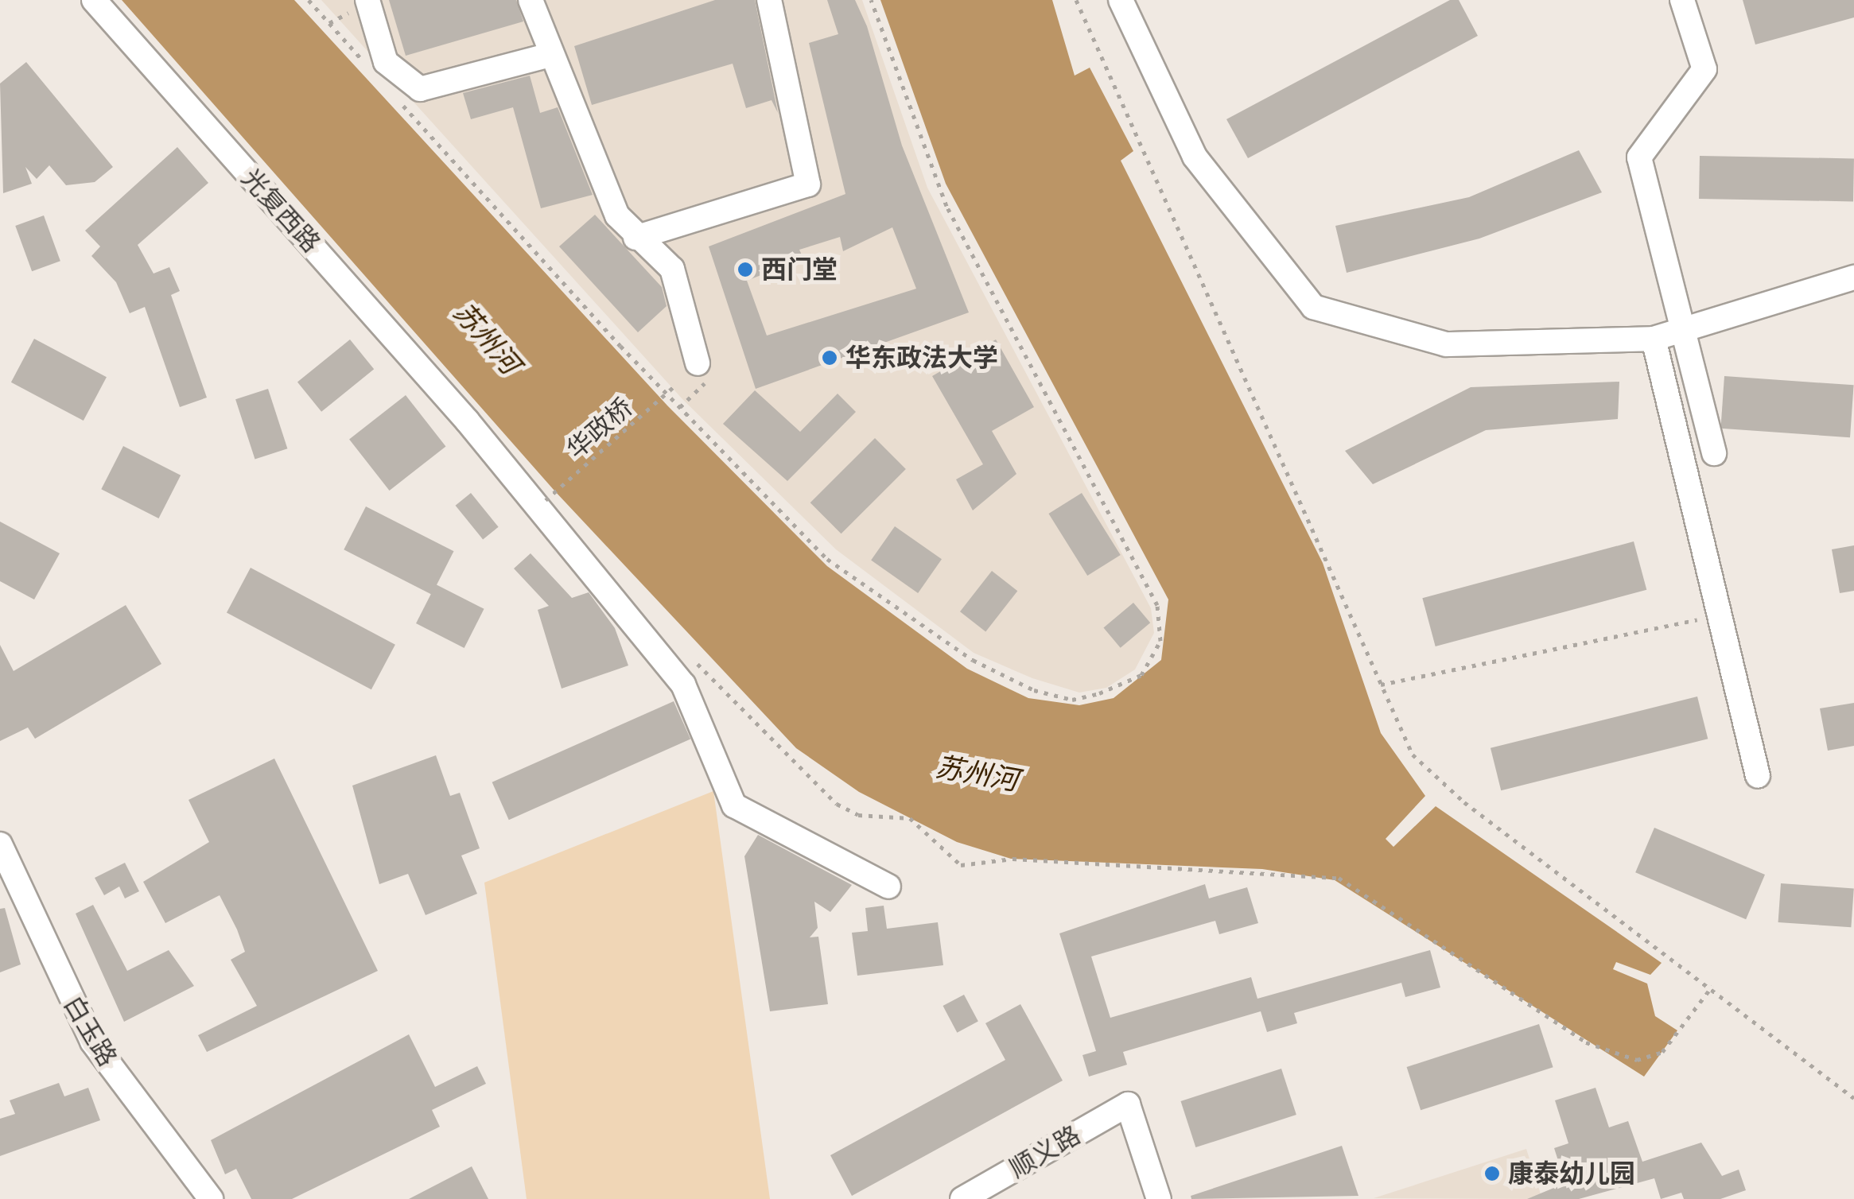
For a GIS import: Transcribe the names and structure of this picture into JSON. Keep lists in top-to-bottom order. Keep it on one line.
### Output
{"streets":{"street":["光复西路","白玉路","顺义路"],"path":["华政桥"]},"water":["苏州河"],"places":["西门堂","华东政法大学","康泰幼儿园"]}
